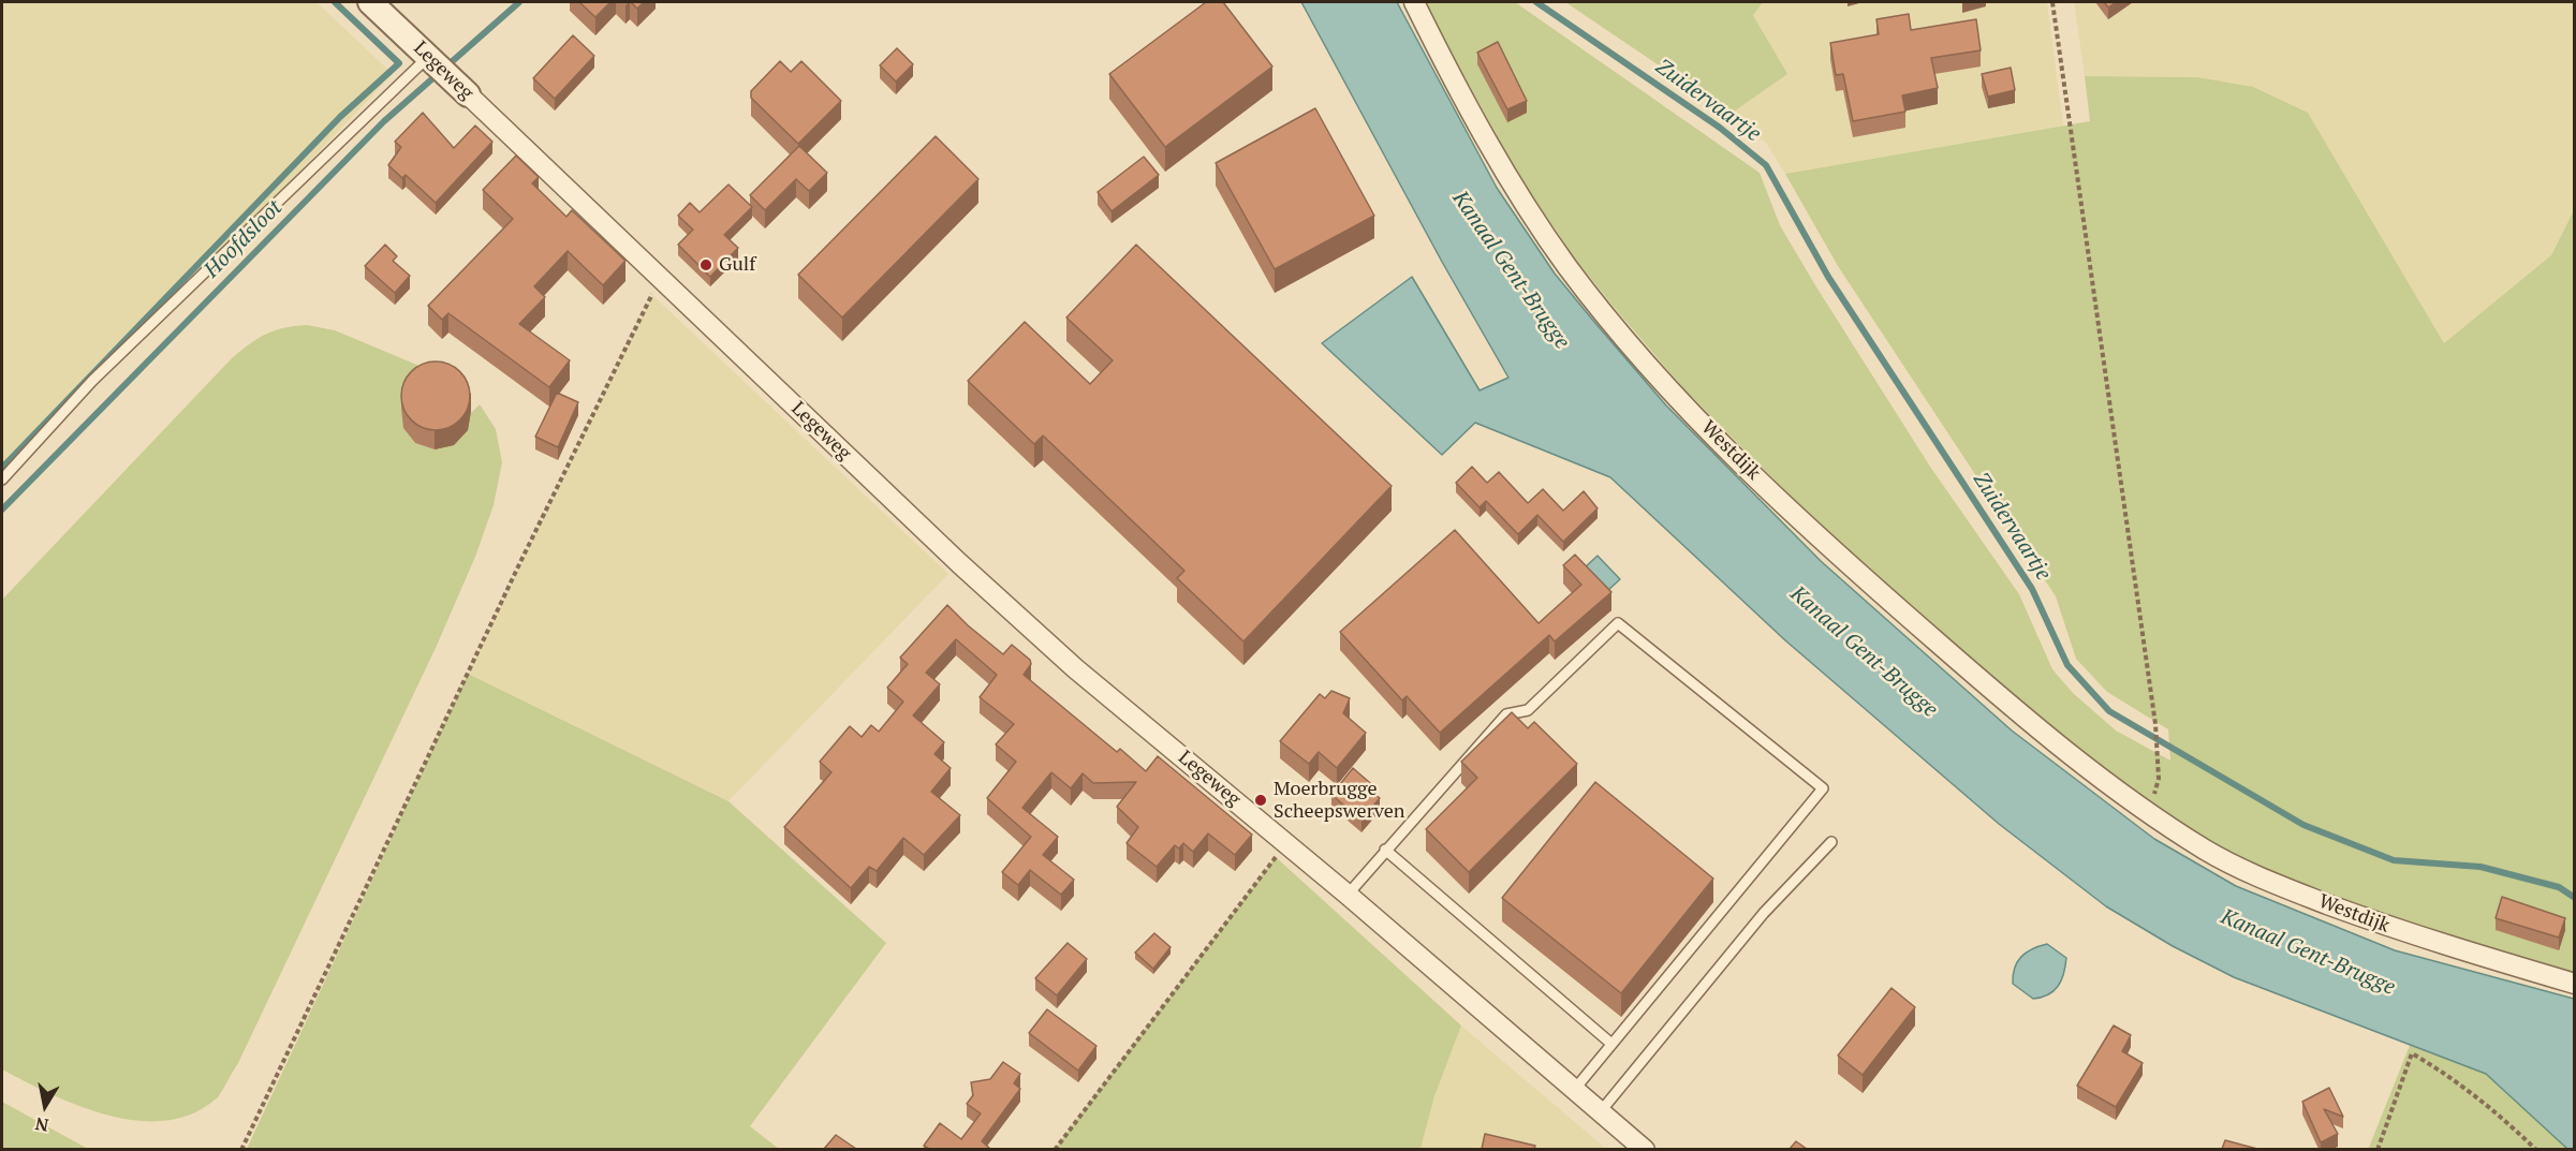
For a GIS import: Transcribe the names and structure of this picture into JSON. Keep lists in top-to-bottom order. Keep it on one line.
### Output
{"streets":{"street":["Legeweg","Westdijk"]},"water":["Zuidervaartje","Hoofdsloot","Kanaal Gent-Brugge"],"places":["Gulf","Moerbrugge Scheepswerven"],"north":"bottom"}
